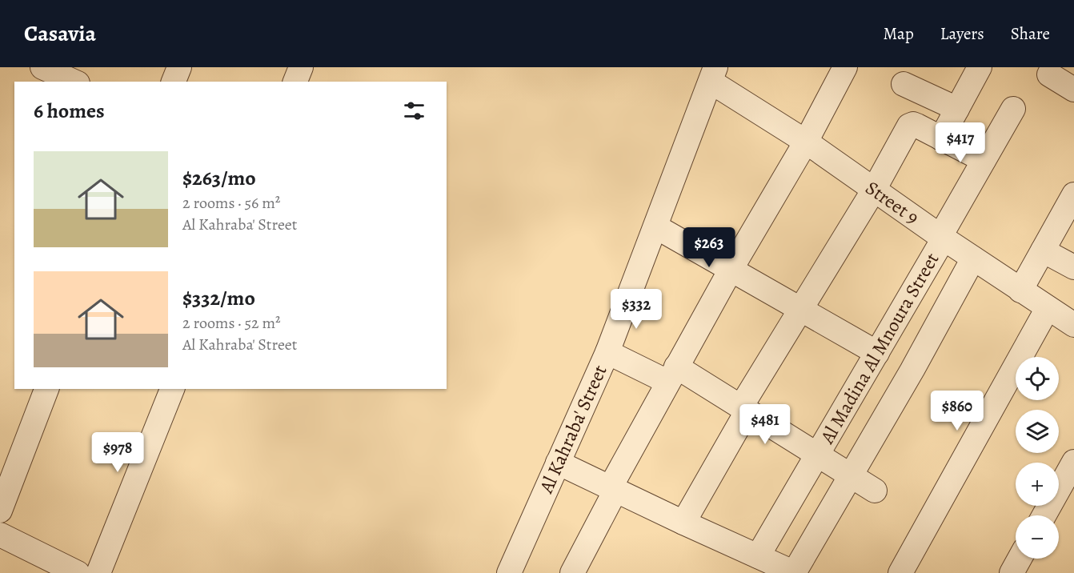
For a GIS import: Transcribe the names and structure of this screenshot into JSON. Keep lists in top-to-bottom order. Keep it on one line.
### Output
{"streets":{"street":["Street 9","Al Madina Al Mnoura Street","Al Kahraba' Street"]},"crossings":[["Street 9","Al Madina Al Mnoura Street"],["Street 9","Al Kahraba' Street"]],"page":{"header":"Casavia","nav":["Map","Layers","Share"],"heading":"6 homes","price":["$417","$263","$332","$860","$481","$978"],"list":[{"name":"$263/mo","note":"2 rooms · 56 m² · Al Kahraba' Street"},{"name":"$332/mo","note":"2 rooms · 52 m² · Al Kahraba' Street"}],"map_buttons":["+","−"]}}
